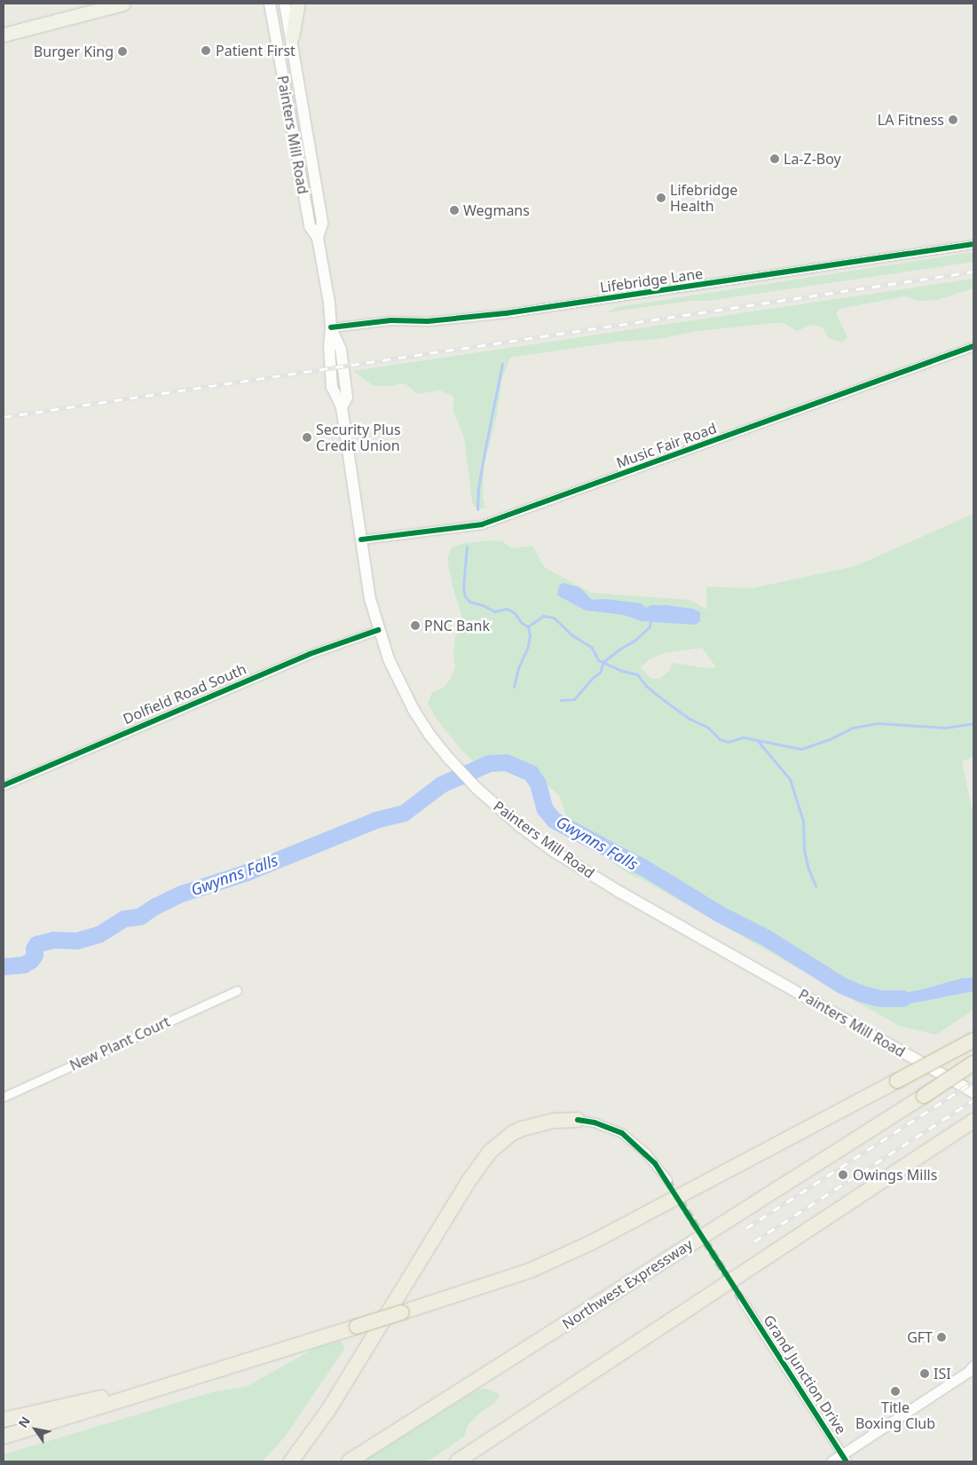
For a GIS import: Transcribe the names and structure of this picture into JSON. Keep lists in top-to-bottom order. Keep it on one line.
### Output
{"streets":{"highway":["Northwest Expressway"],"main road":["Painters Mill Road"],"street":["Lifebridge Lane","Music Fair Road","Dolfield Road South","New Plant Court","Grand Junction Drive"]},"crossings":[["Painters Mill Road","Lifebridge Lane"],["Painters Mill Road","Music Fair Road"],["Painters Mill Road","Dolfield Road South"]],"water":["Gwynns Falls"],"places":["Patient First","Burger King","LA Fitness","La-Z-Boy","Lifebridge Health","Wegmans","Security Plus Credit Union","PNC Bank","Owings Mills","GFT","ISI","Title Boxing Club"],"north":"top left"}
